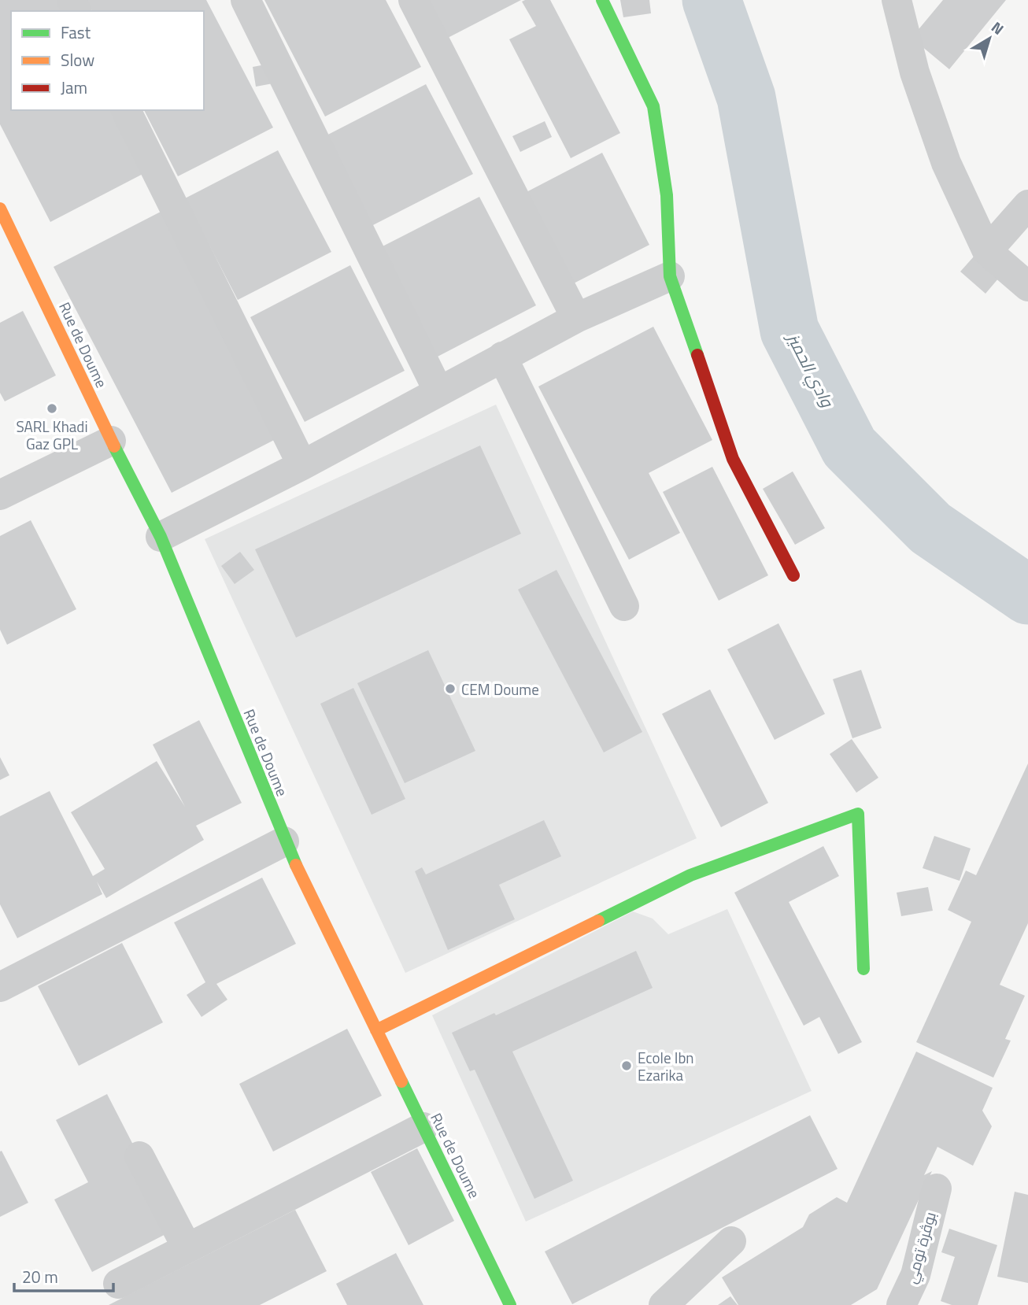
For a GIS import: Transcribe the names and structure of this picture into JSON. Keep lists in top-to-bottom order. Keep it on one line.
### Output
{"streets":{"street":["Rue de Doume","بوڤرة تومي"]},"water":["وادي الحميز"],"places":["SARL Khadi Gaz GPL","CEM Doume","Ecole Ibn Ezarika"],"legend":["Fast","Slow","Jam"],"scale_bar":"20 m","north":"top right"}
